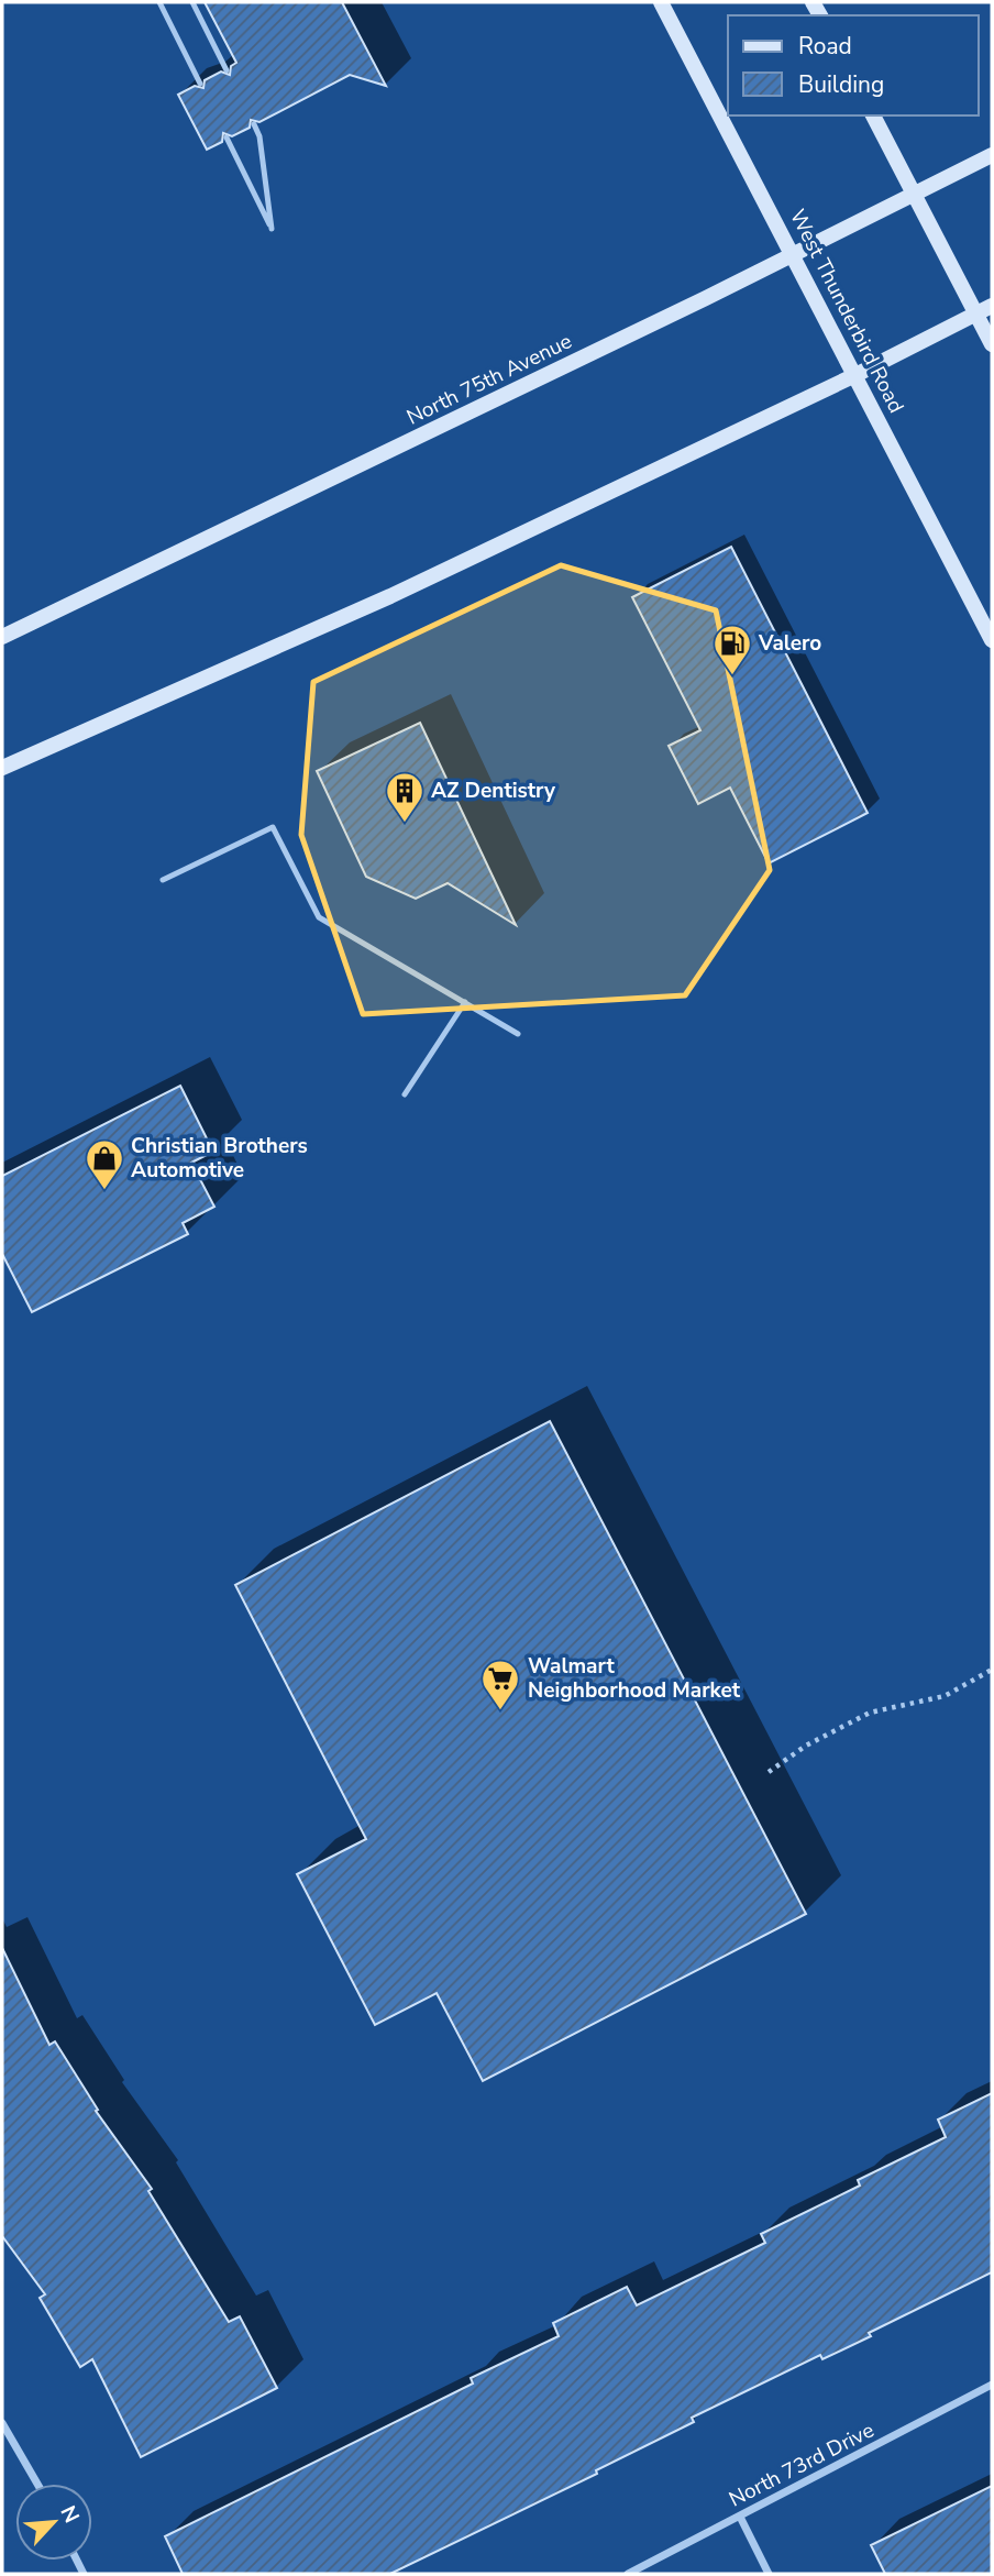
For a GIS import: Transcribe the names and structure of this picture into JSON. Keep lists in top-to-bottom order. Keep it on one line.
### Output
{"streets":{"main road":["West Thunderbird Road","North 75th Avenue"],"street":["North 73rd Drive"]},"crossings":[["West Thunderbird Road","North 75th Avenue"]],"places":{"fuel station":["Valero"],"building":["AZ Dentistry"],"shop":["Christian Brothers Automotive"],"supermarket":["Walmart Neighborhood Market"]},"legend":["Road","Building"],"north":"top right"}
